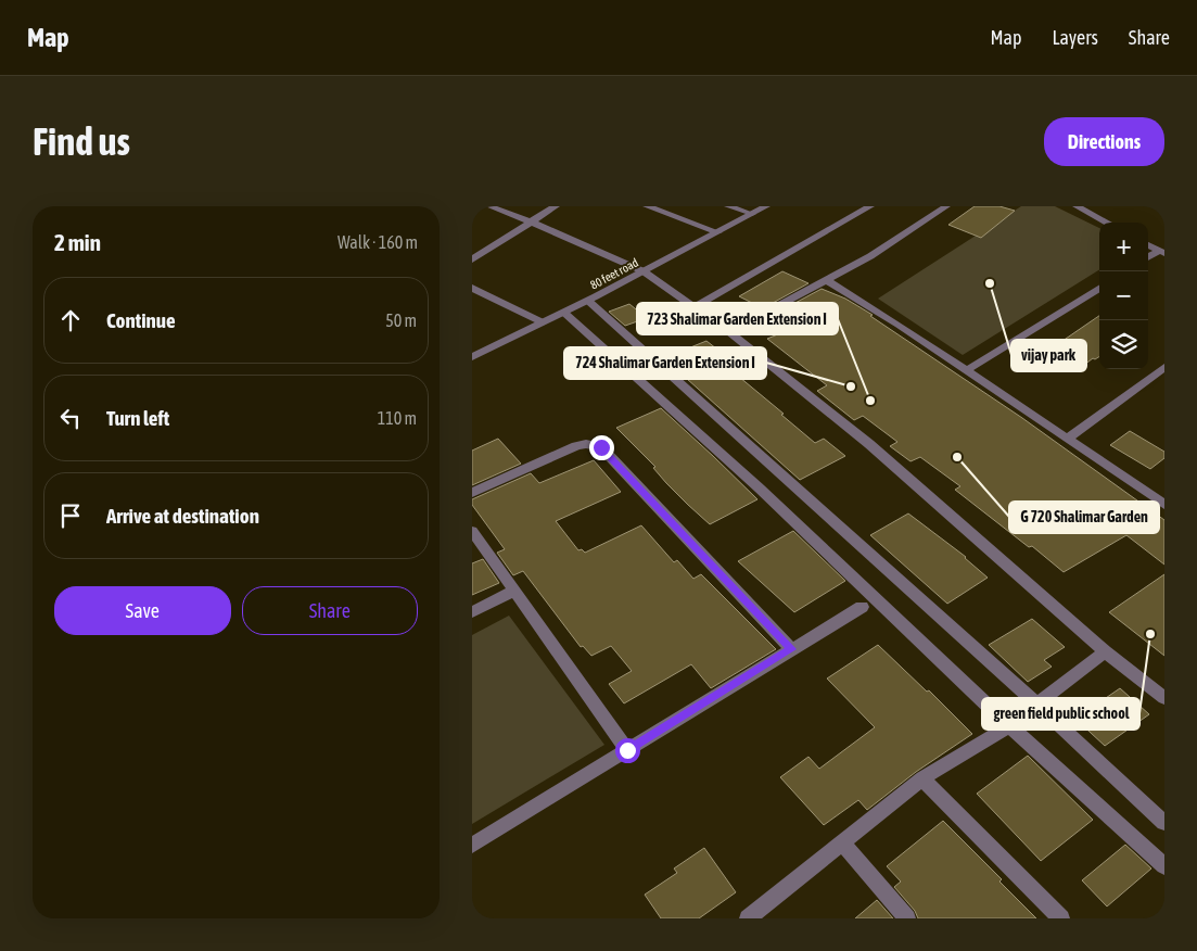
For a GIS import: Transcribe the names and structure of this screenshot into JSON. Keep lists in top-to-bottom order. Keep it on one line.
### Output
{"streets":{"street":["80 feet road"]},"places":["vijay park","724 Shalimar Garden Extension I","723 Shalimar Garden Extension I","G 720 Shalimar Garden","green field public school"],"page":{"header":"Map","nav":["Map","Layers","Share"],"buttons":["Directions",["Save","Share"]],"title":"Find us","heading":["2 min","Walk · 160 m"],"map_buttons":["+","−"],"list":[["Continue","50 m"],["Turn left","110 m"],"Arrive at destination"]}}
